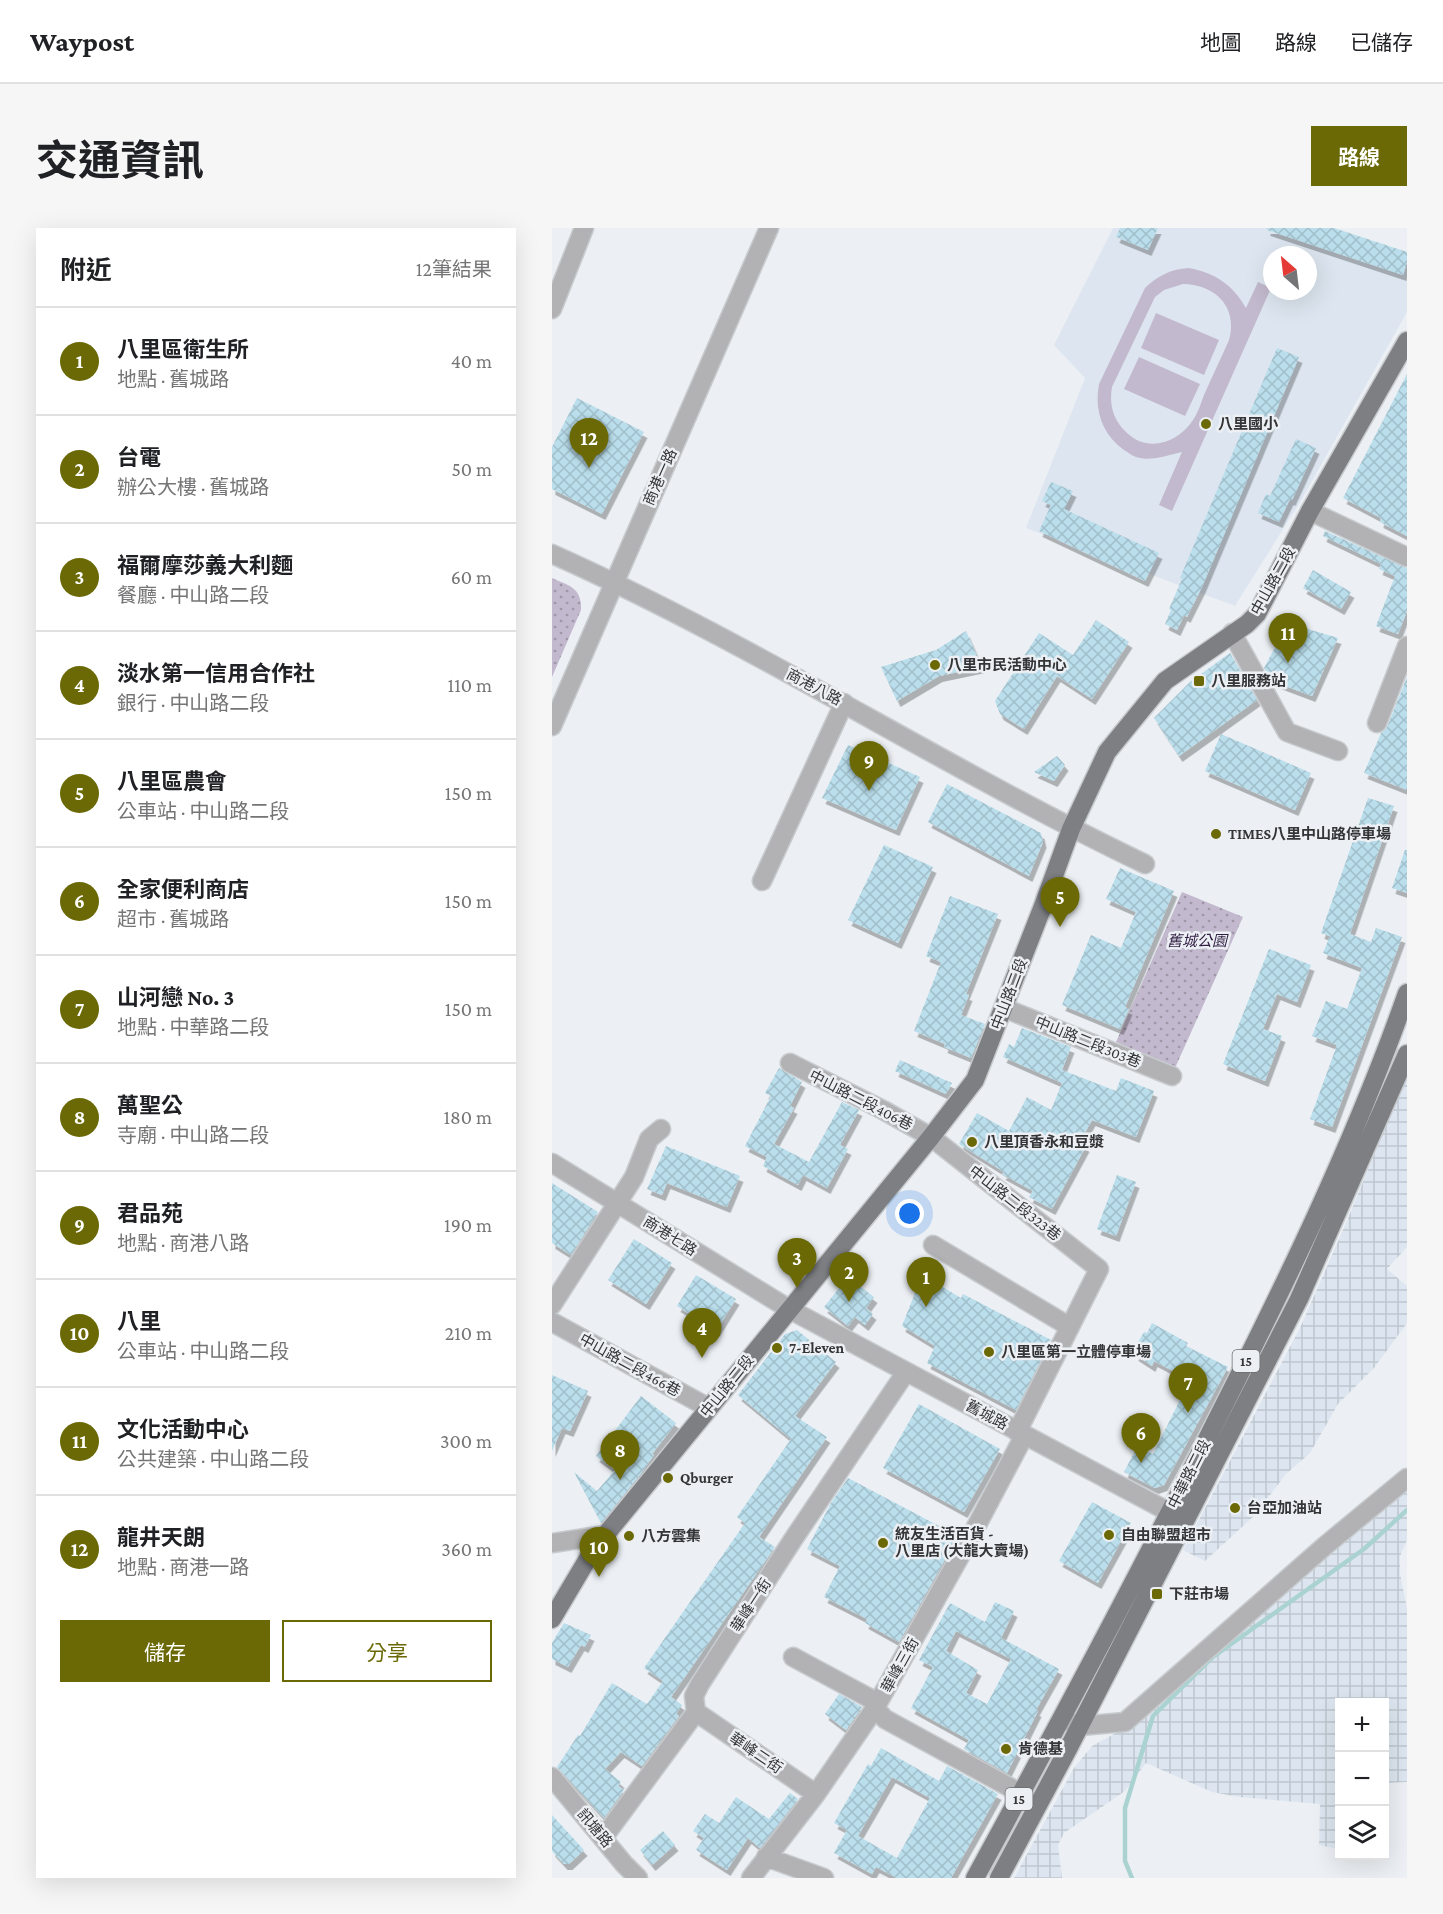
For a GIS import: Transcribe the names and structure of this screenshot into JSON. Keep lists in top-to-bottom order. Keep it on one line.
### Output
{"streets":{"main road":["中山路二段","15","中華路二段"],"street":["商港一路","商港八路","中山路二段303巷","中山路二段406巷","中山路二段323巷","商港七路","中山路二段466巷","舊城路","華峰一街","華峰三街","華峰二街","訊塘路"]},"crossings":[["商港一路","商港八路"],["中山路二段","商港八路"],["中山路二段","中山路二段303巷"],["中山路二段","中山路二段406巷"],["中山路二段","中山路二段323巷"],["中山路二段","商港七路"],["中山路二段","中山路二段466巷"],["中山路二段","舊城路"],["中山路二段406巷","中山路二段323巷"],["中山路二段323巷","華峰三街"],["商港七路","舊城路"],["舊城路","中華路二段"],["舊城路","華峰一街"],["舊城路","華峰三街"],["華峰一街","華峰二街"],["華峰一街","訊塘路"],["華峰三街","華峰二街"]],"parks":["舊城公園"],"places":{"other":["八里國小","八里市民活動中心","TIMES八里中山路停車場","八里頂香永和豆漿","7-Eleven","八里區第一立體停車場","Qburger","台亞加油站","自由聯盟超市","八方雲集","統友生活百貨 - 八里店 (大龍大賣場)","肯德基"],"transit":["八里服務站","下莊市場"]},"north":"top left","page":{"header":"Waypost","nav":["地圖","路線","已儲存"],"title":"交通資訊","buttons":["路線",["儲存","分享"]],"heading":["附近","12筆結果"],"list":[{"mark":"1","name":"八里區衛生所","note":"地點 · 舊城路","value":"40 m"},{"mark":"2","name":"台電","note":"辦公大樓 · 舊城路","value":"50 m"},{"mark":"3","name":"福爾摩莎義大利麵","note":"餐廳 · 中山路二段","value":"60 m"},{"mark":"4","name":"淡水第一信用合作社","note":"銀行 · 中山路二段","value":"110 m"},{"mark":"5","name":"八里區農會","note":"公車站 · 中山路二段","value":"150 m"},{"mark":"6","name":"全家便利商店","note":"超市 · 舊城路","value":"150 m"},{"mark":"7","name":"山河戀 No. 3","note":"地點 · 中華路二段","value":"150 m"},{"mark":"8","name":"萬聖公","note":"寺廟 · 中山路二段","value":"180 m"},{"mark":"9","name":"君品苑","note":"地點 · 商港八路","value":"190 m"},{"mark":"10","name":"八里","note":"公車站 · 中山路二段","value":"210 m"},{"mark":"11","name":"文化活動中心","note":"公共建築 · 中山路二段","value":"300 m"},{"mark":"12","name":"龍井天朗","note":"地點 · 商港一路","value":"360 m"}],"pins":["12","11","9","5","3","2","1","4","7","6","8","10"],"map_buttons":["+","−"]}}
